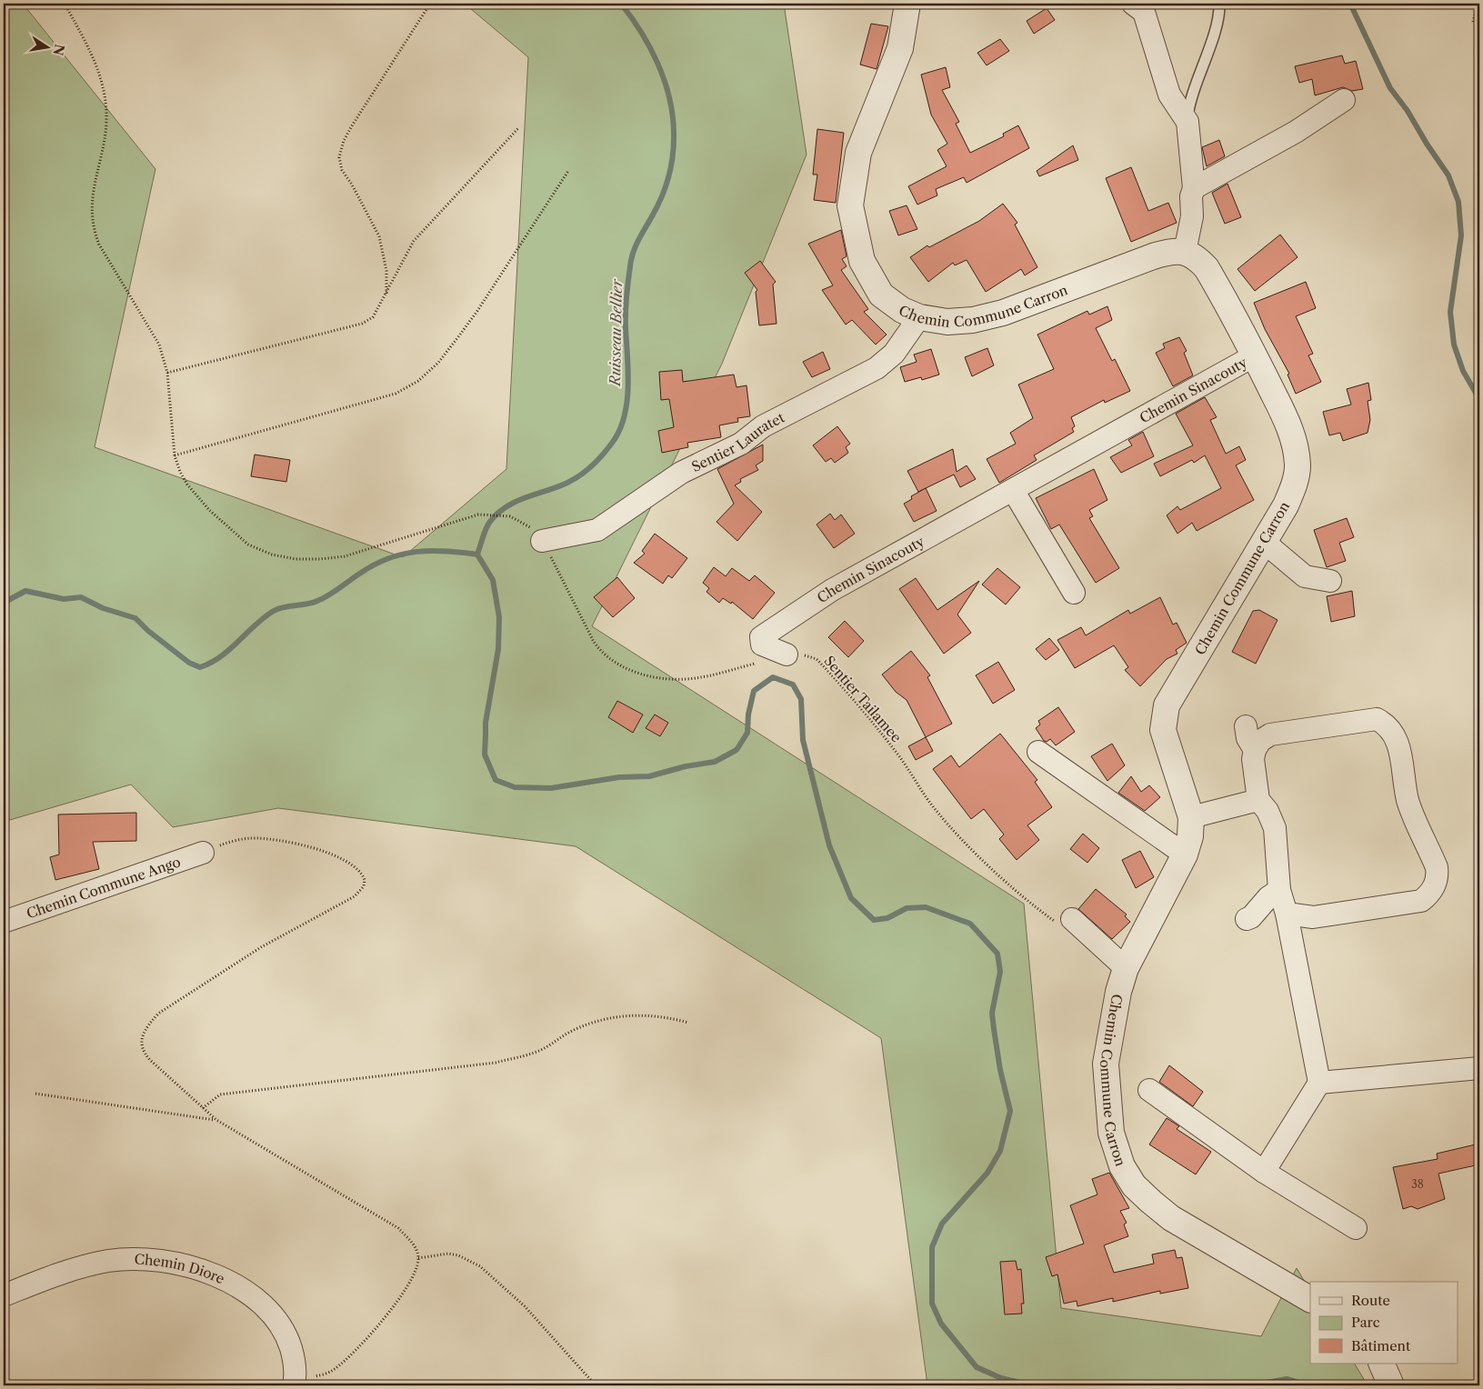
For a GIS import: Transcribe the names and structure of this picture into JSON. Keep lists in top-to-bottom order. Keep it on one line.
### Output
{"streets":{"street":["Chemin Commune Carron","Chemin Sinacouty","Sentier Lauratet","Chemin Commune Ango","Chemin Diore"],"path":["Sentier Tailamee"]},"crossings":[["Chemin Commune Carron","Chemin Sinacouty"],["Chemin Commune Carron","Sentier Lauratet"],["Chemin Sinacouty","Sentier Tailamee"],["Sentier Lauratet","Sentier Tailamee"]],"water":["Ruisseau Bellier"],"house_numbers":["38"],"legend":["Route","Parc","Bâtiment"],"north":"right"}
